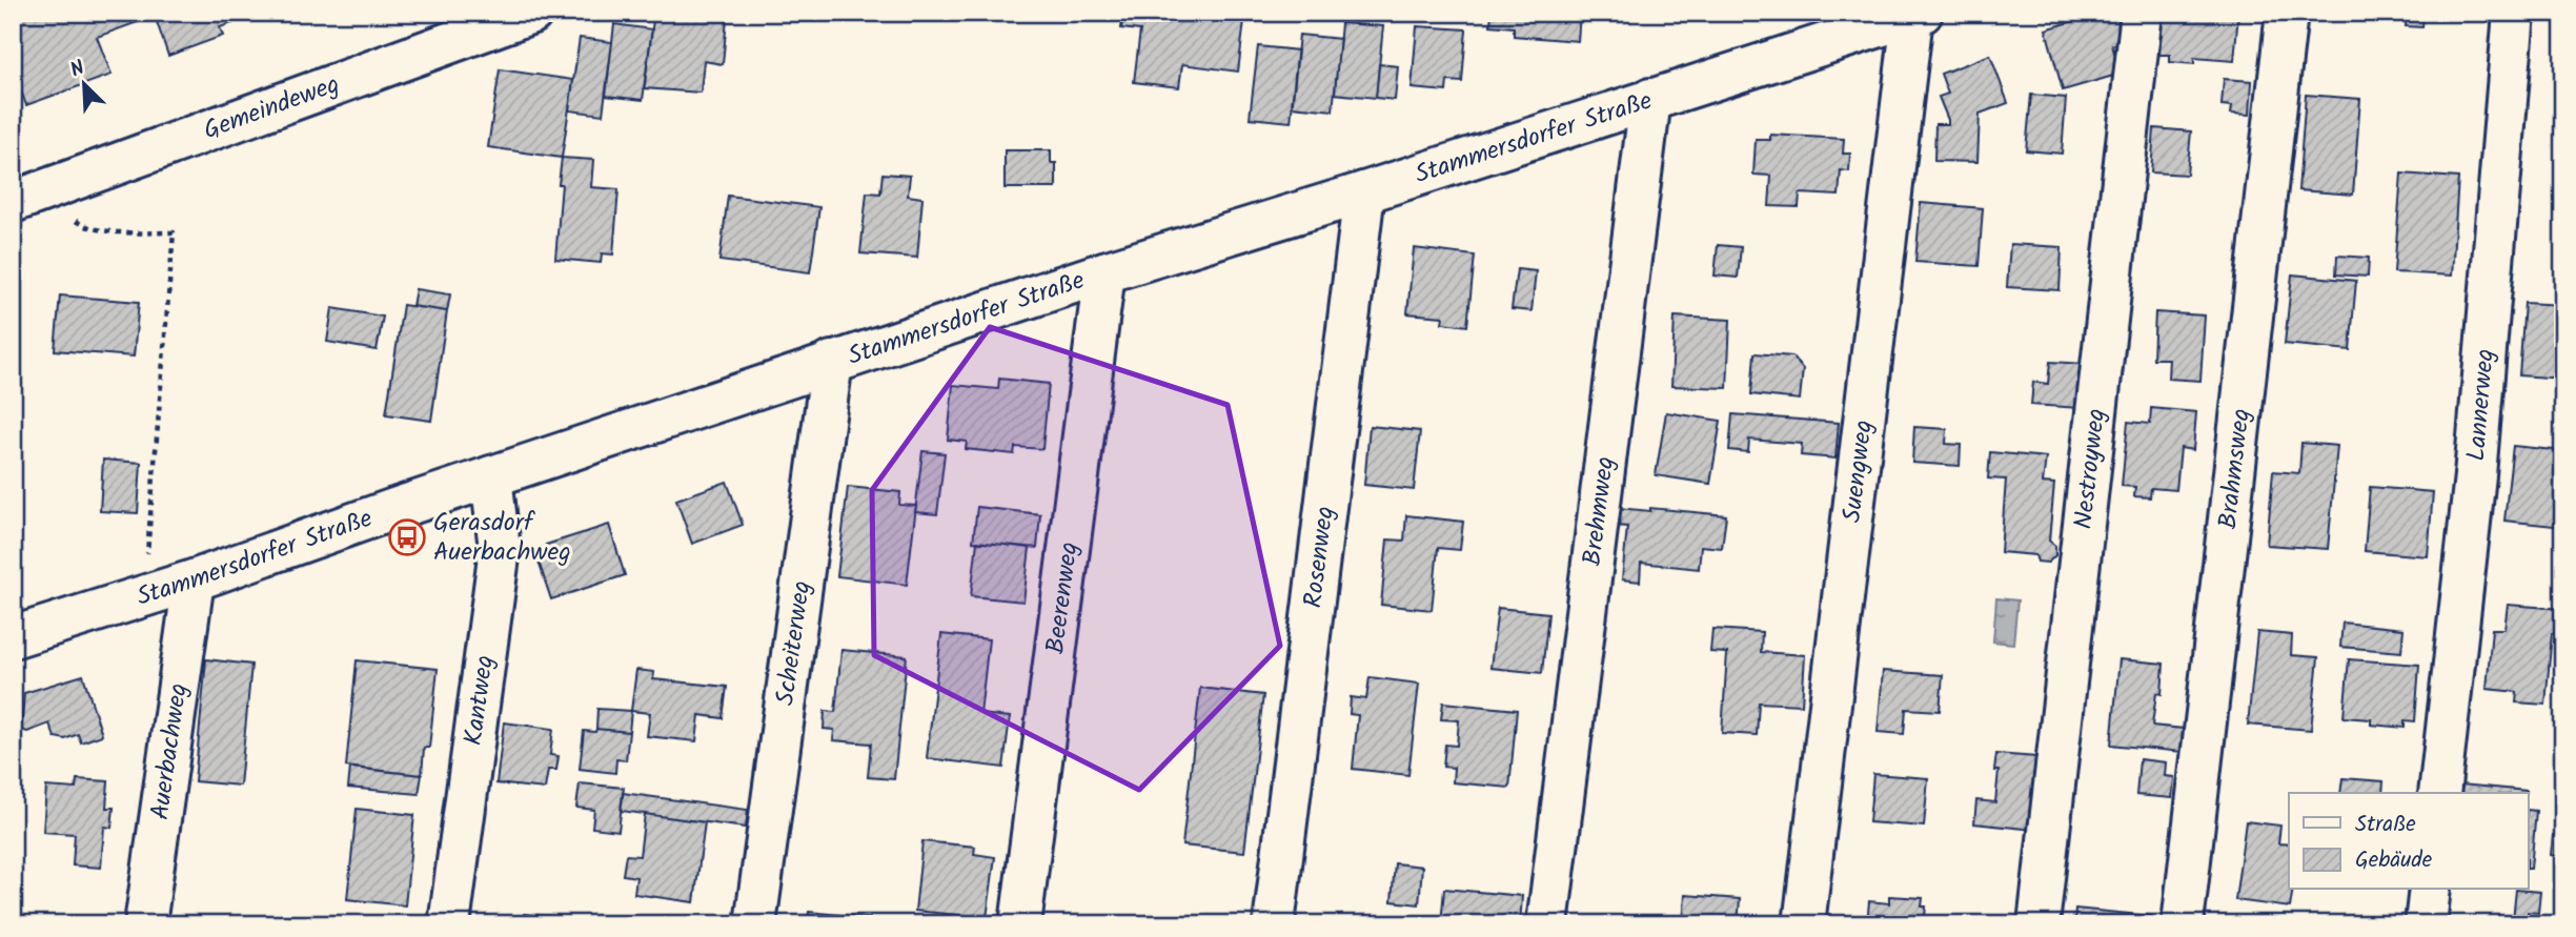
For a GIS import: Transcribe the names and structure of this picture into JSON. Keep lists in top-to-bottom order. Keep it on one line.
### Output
{"streets":{"street":["Gemeindeweg","Stammersdorfer Straße","Lannerweg","Nestroyweg","Brahmsweg","Suengweg","Brehmweg","Rosenweg","Beerenweg","Scheiterweg","Kantweg","Auerbachweg"]},"crossings":[["Stammersdorfer Straße","Suengweg"],["Stammersdorfer Straße","Brehmweg"],["Stammersdorfer Straße","Rosenweg"],["Stammersdorfer Straße","Beerenweg"],["Stammersdorfer Straße","Scheiterweg"],["Stammersdorfer Straße","Kantweg"],["Stammersdorfer Straße","Auerbachweg"]],"places":{"bus stop":["Gerasdorf Auerbachweg"]},"legend":["Straße","Gebäude"],"north":"top left"}
